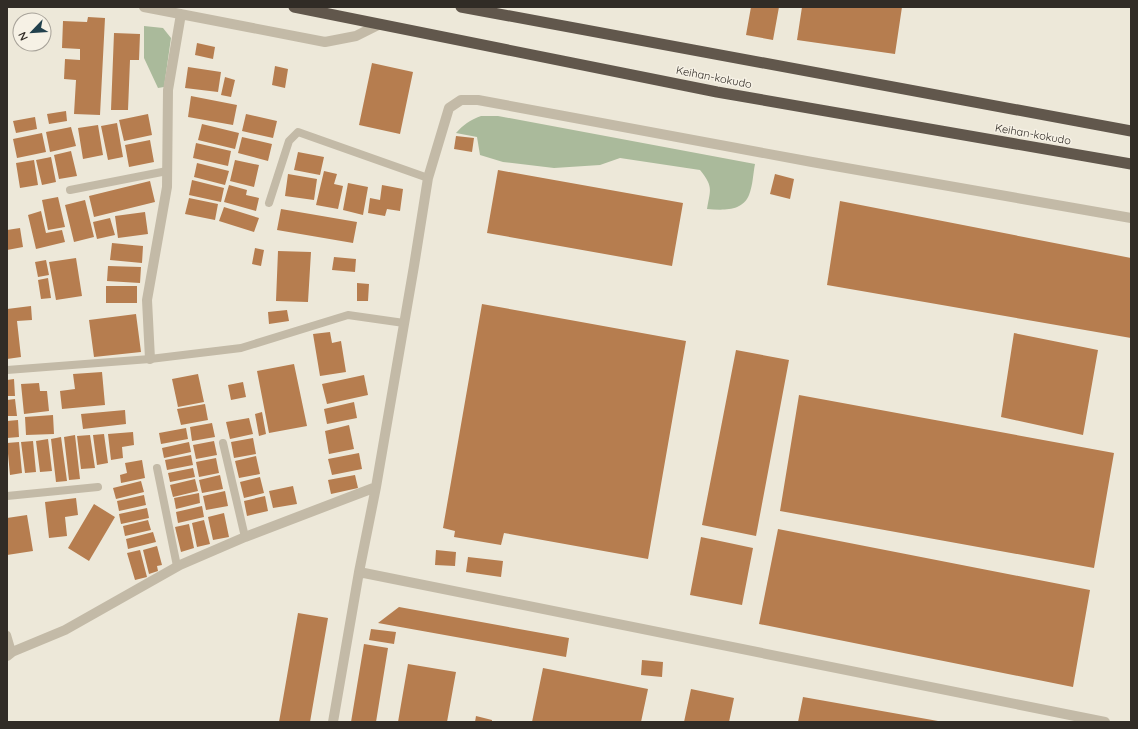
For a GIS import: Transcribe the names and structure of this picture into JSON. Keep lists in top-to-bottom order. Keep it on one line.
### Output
{"streets":{"highway":["Keihan-kokudo"]},"north":"bottom left"}
